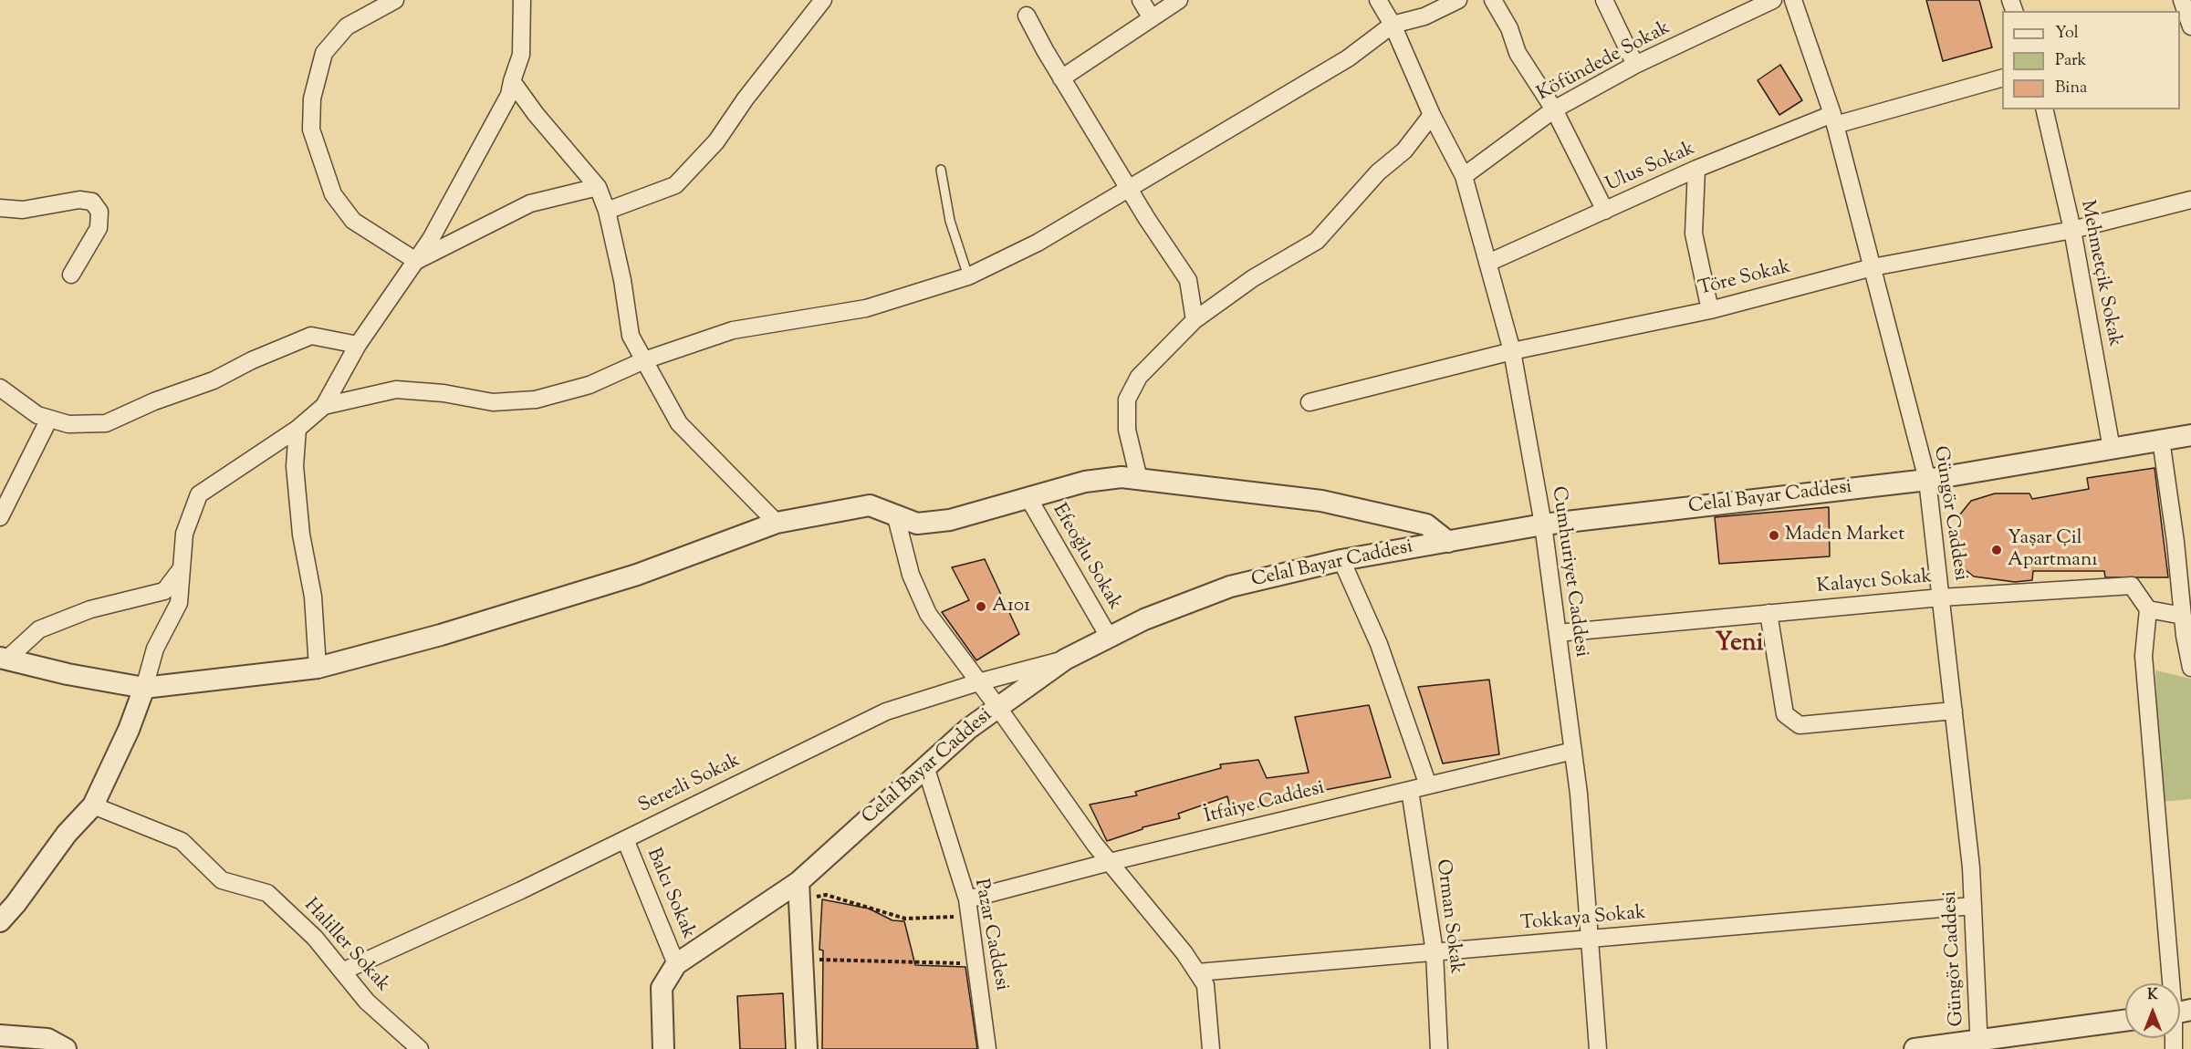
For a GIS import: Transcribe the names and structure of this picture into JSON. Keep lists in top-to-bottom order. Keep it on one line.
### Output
{"streets":{"street":["Köfündede Sokak","Ulus Sokak","Mehmetçik Sokak","Töre Sokak","Celal Bayar Caddesi","Güngör Caddesi","Efeoğlu Sokak","Cumhuriyet Caddesi","Kalaycı Sokak","Serezli Sokak","İtfaiye Caddesi","Balcı Sokak","Orman Sokak","Tokkaya Sokak","Pazar Caddesi","Haliller Sokak"]},"crossings":[["Köfündede Sokak","Cumhuriyet Caddesi"],["Ulus Sokak","Güngör Caddesi"],["Ulus Sokak","Cumhuriyet Caddesi"],["Mehmetçik Sokak","Töre Sokak"],["Mehmetçik Sokak","Celal Bayar Caddesi"],["Töre Sokak","Güngör Caddesi"],["Töre Sokak","Cumhuriyet Caddesi"],["Celal Bayar Caddesi","Güngör Caddesi"],["Celal Bayar Caddesi","Efeoğlu Sokak"],["Celal Bayar Caddesi","Cumhuriyet Caddesi"],["Celal Bayar Caddesi","Serezli Sokak"],["Celal Bayar Caddesi","Balcı Sokak"],["Celal Bayar Caddesi","Pazar Caddesi"],["Güngör Caddesi","Kalaycı Sokak"],["Güngör Caddesi","Tokkaya Sokak"],["Cumhuriyet Caddesi","Kalaycı Sokak"],["Cumhuriyet Caddesi","İtfaiye Caddesi"],["Cumhuriyet Caddesi","Tokkaya Sokak"],["Serezli Sokak","Balcı Sokak"],["Serezli Sokak","Haliller Sokak"],["İtfaiye Caddesi","Orman Sokak"],["İtfaiye Caddesi","Pazar Caddesi"],["Orman Sokak","Tokkaya Sokak"]],"districts":["Yeni"],"places":["Maden Market","Yaşar Çil Apartmanı","A101"],"legend":["Yol","Park","Bina"],"north":"top"}
